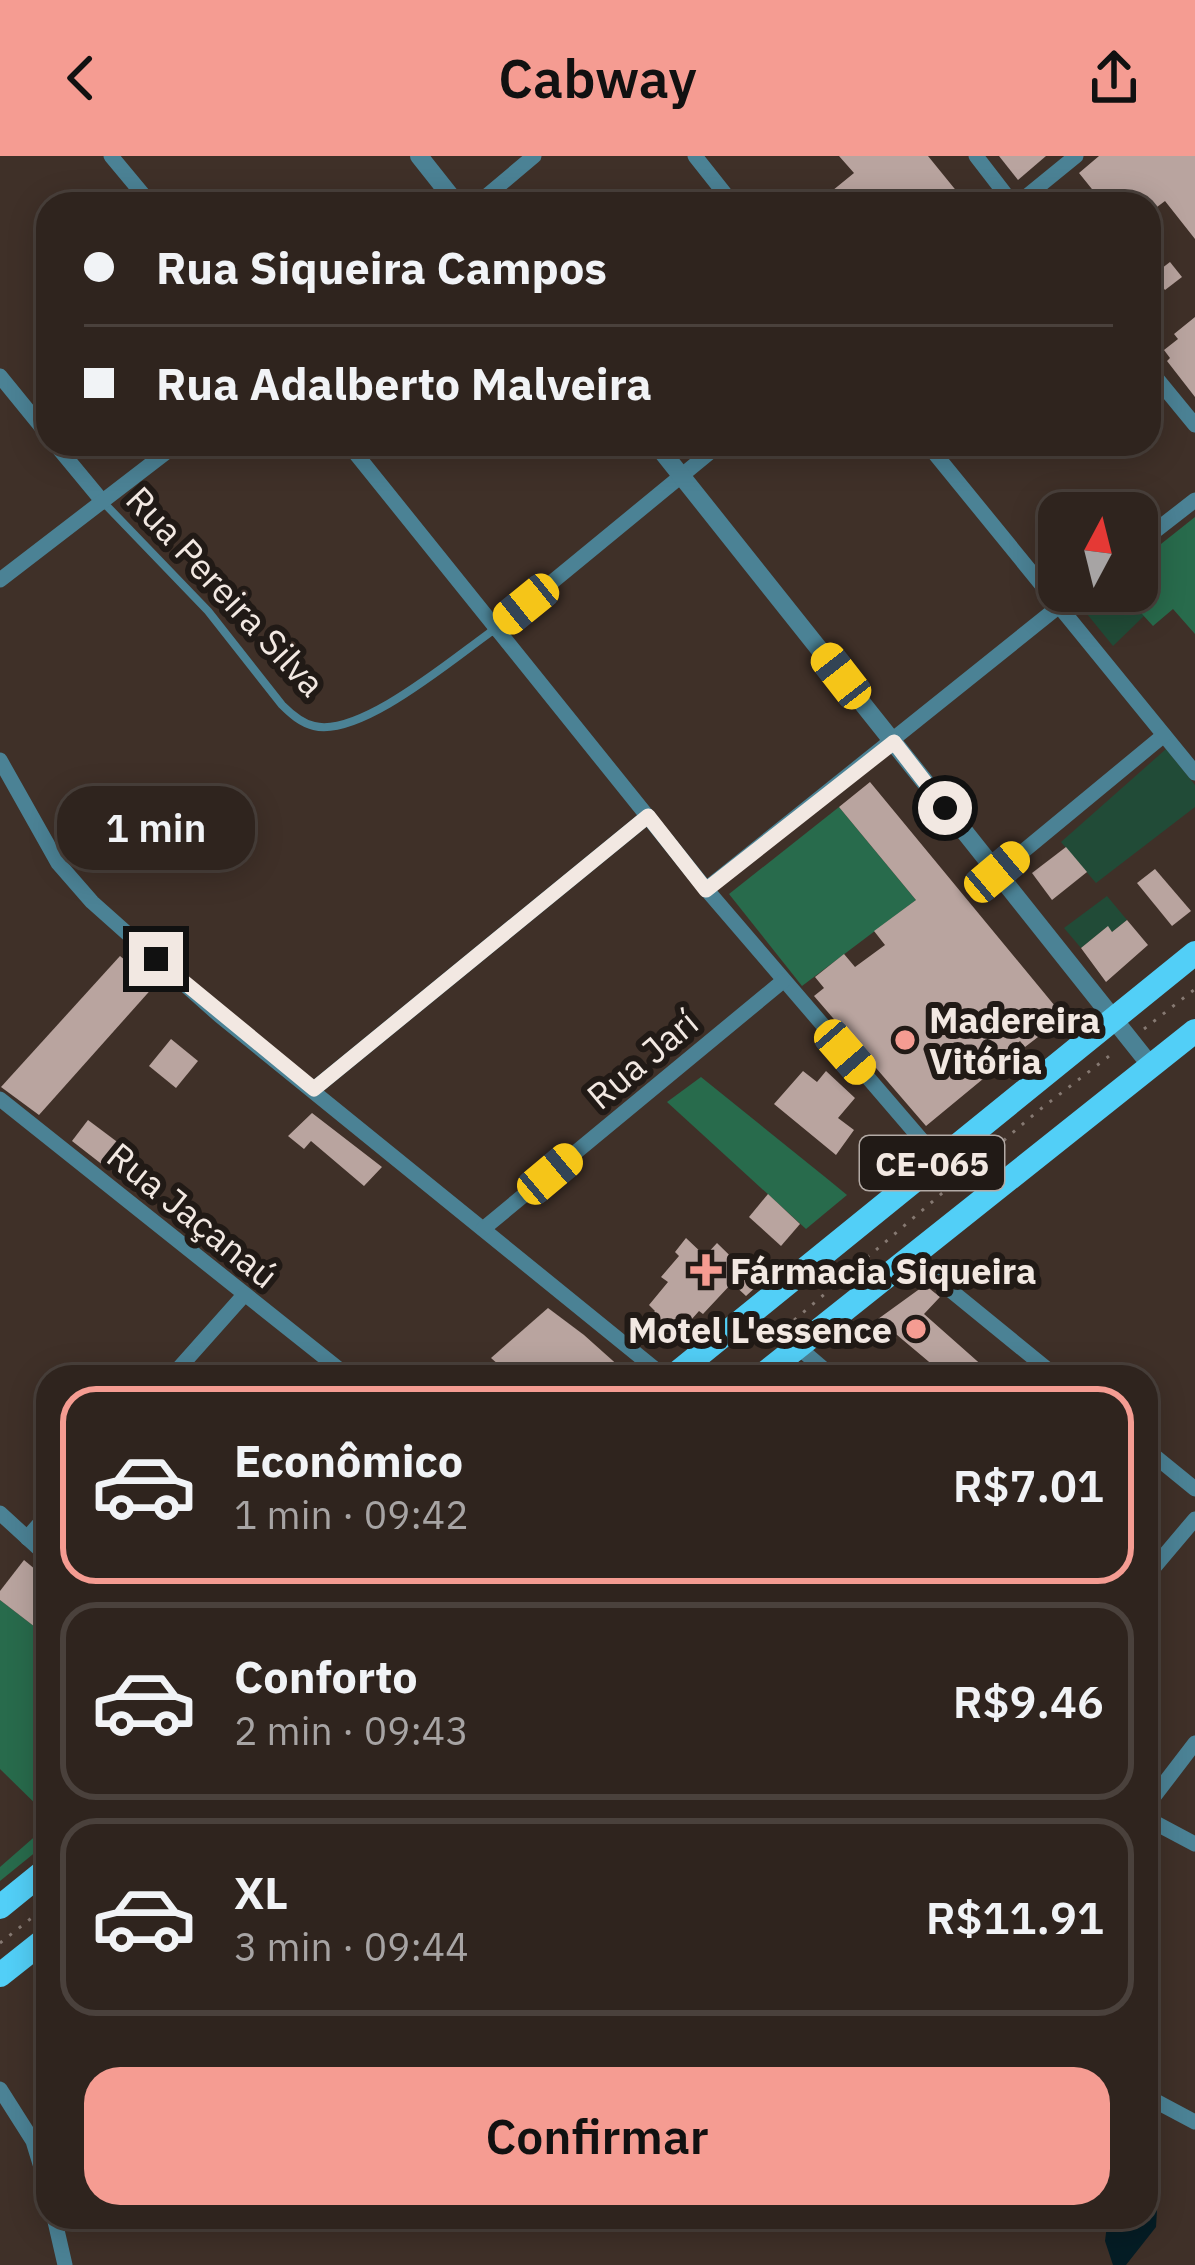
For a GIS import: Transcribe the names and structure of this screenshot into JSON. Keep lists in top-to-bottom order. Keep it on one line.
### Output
{"streets":{"main road":["CE-065"],"street":["Rua Pereira Silva","Rua Jarí","Rua Jaçanaú"]},"places":{"other":["Madereira Vitória","Motel L'essence"],"health":["Fármacia Siqueira"]},"north":"top","page":{"header":"Cabway","banner":["Rua Siqueira Campos","Rua Adalberto Malveira"],"bubble":"1 min","list":[{"name":"Econômico","note":"1 min · 09:42","value":"R$7.01"},{"name":"Conforto","note":"2 min · 09:43","value":"R$9.46"},{"name":"XL","note":"3 min · 09:44","value":"R$11.91"}],"buttons":"Confirmar"}}
